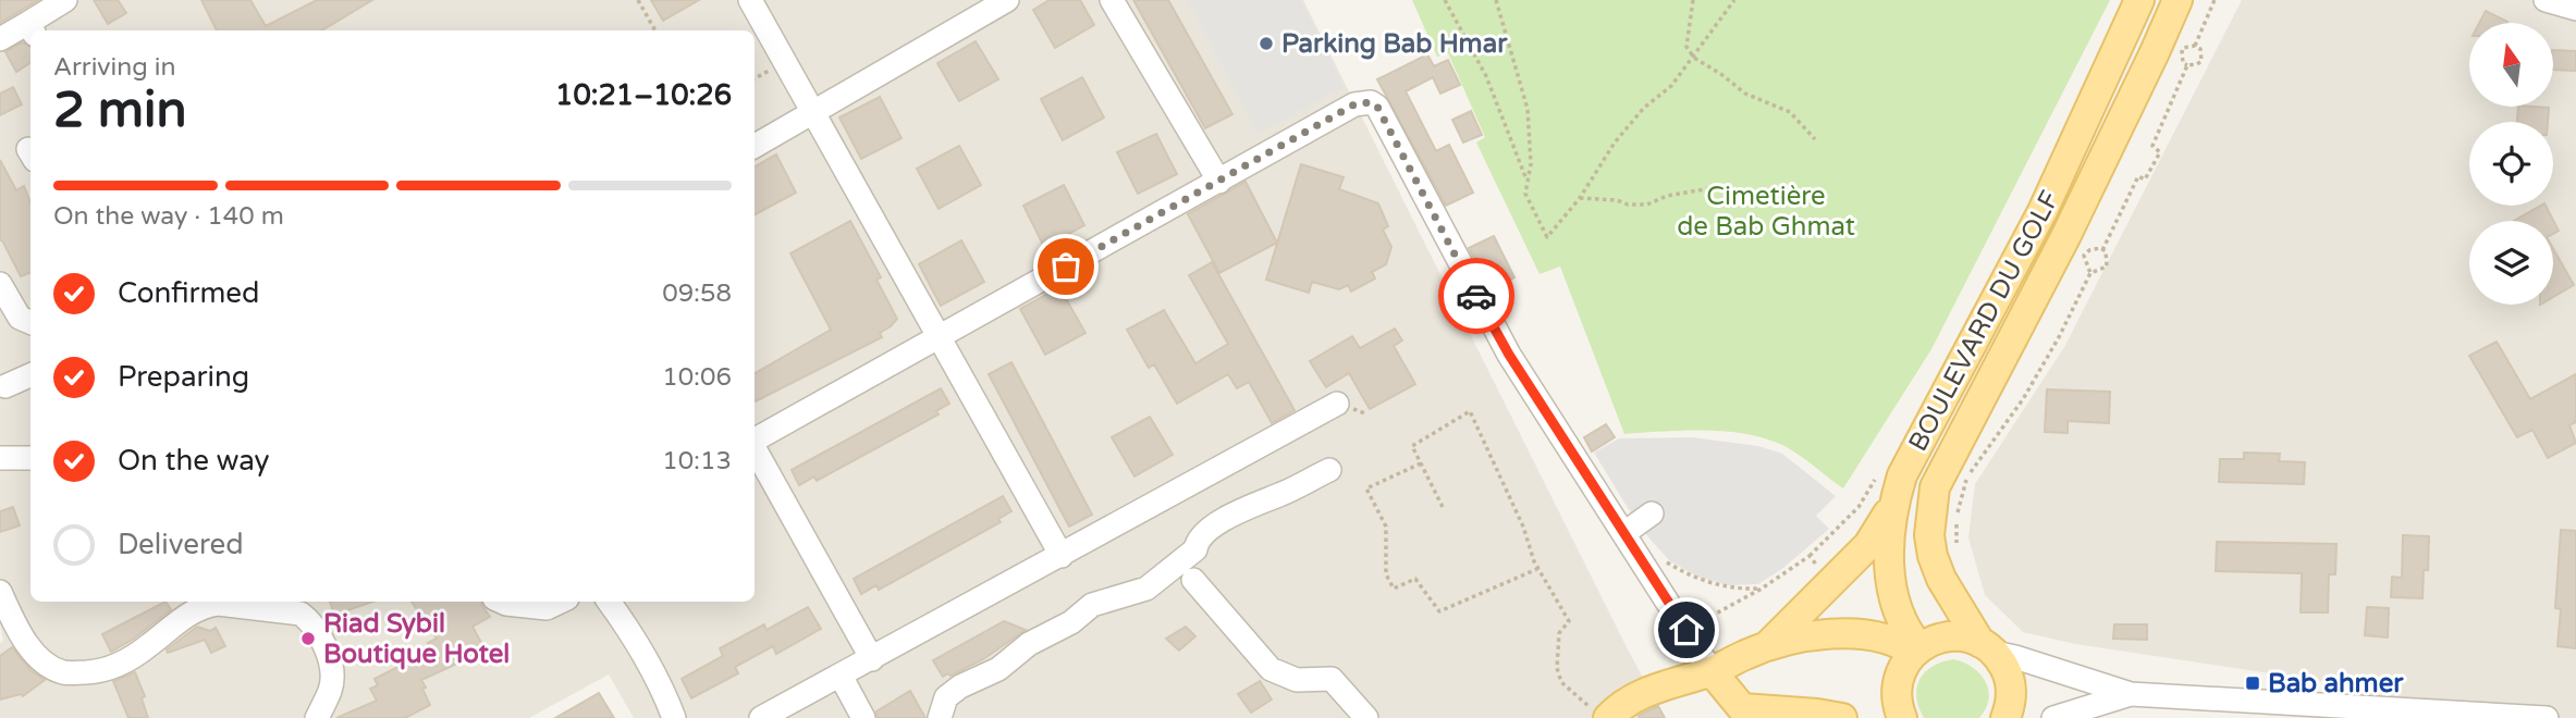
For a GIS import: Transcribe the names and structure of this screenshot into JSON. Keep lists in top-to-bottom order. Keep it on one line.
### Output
{"streets":{"main road":["BOULEVARD DU GOLF"]},"parks":["Cimetière de Bab Ghmat"],"places":{"other":["Parking Bab Hmar","Riad Sybil Boutique Hotel"],"transit":["Bab ahmer"]},"north":"top","page":{"heading":["2 min","Arriving in","10:21–10:26"],"bar":"On the way · 140 m","list":[["Confirmed","09:58"],["Preparing","10:06"],["On the way","10:13"],"Delivered"]}}
